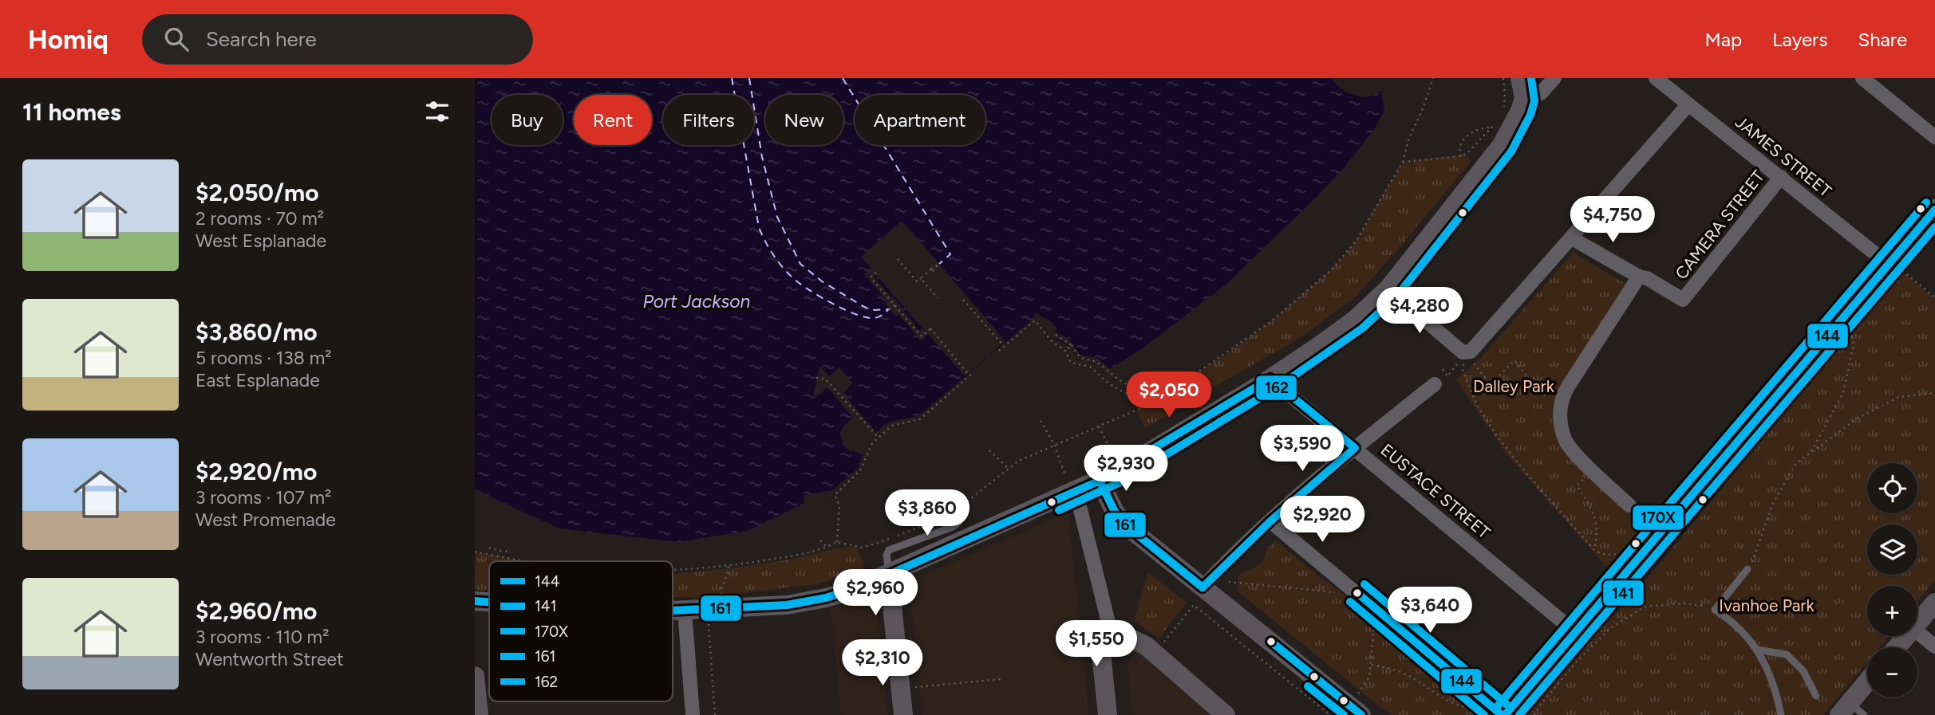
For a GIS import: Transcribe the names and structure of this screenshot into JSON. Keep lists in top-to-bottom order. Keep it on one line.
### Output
{"streets":{"street":["JAMES STREET","CAMERA STREET","EUSTACE STREET"]},"crossings":[["JAMES STREET","CAMERA STREET"]],"water":["Port Jackson"],"parks":["Dalley Park","Ivanhoe Park"],"lines":["transit line 162","transit line 170X","transit line 144","transit line 141","transit line 161"],"legend":["144","141","170X","161","162"],"page":{"header":"Homiq","search":"Search here","nav":["Map","Layers","Share"],"heading":"11 homes","chip":["Buy","Rent","Filters","New","Apartment"],"list":[{"name":"$2,050/mo","note":"2 rooms · 70 m² · West Esplanade"},{"name":"$3,860/mo","note":"5 rooms · 138 m² · East Esplanade"},{"name":"$2,920/mo","note":"3 rooms · 107 m² · West Promenade"},{"name":"$2,960/mo","note":"3 rooms · 110 m² · Wentworth Street"}],"price":["$4,750","$4,280","$2,050","$3,590","$2,930","$3,860","$2,920","$2,960","$3,640","$1,550","$2,310"],"map_buttons":["+","−"]}}
